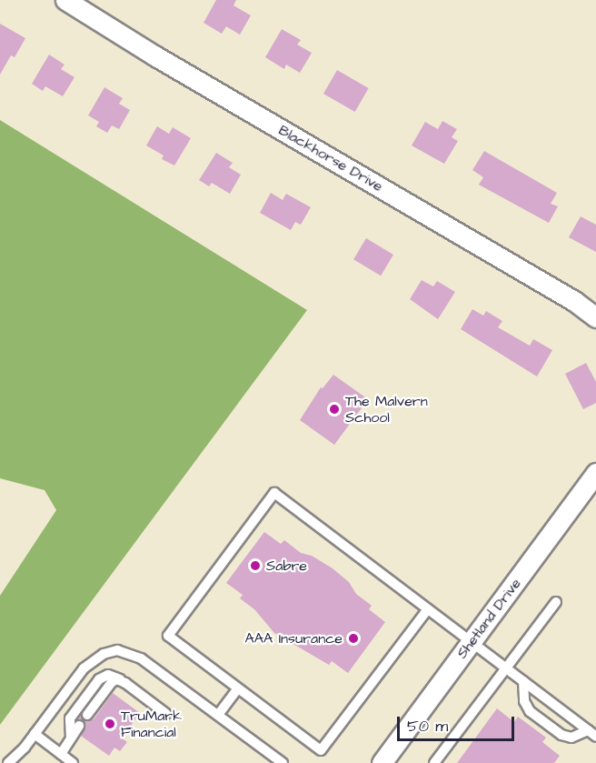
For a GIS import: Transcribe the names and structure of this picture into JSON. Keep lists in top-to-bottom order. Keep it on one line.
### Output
{"streets":{"street":["Blackhorse Drive","Shetland Drive"]},"places":["The Malvern School","Sabre","AAA Insurance","TruMark Financial"],"scale_bar":"50 m"}
